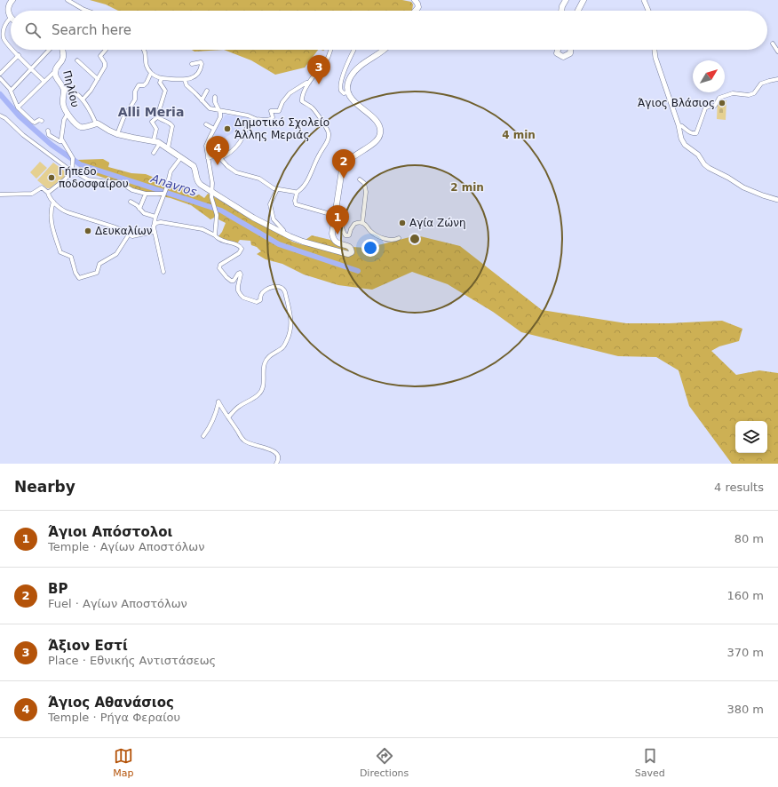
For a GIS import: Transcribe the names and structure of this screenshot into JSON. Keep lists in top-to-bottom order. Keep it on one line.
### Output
{"streets":{"main road":["Πηλίου"]},"districts":["Alli Meria"],"water":["Anavros"],"places":["Άγιος Βλάσιος","Δημοτικό Σχολείο Άλλης Μεριάς","Γήπεδο ποδοσφαίρου","Αγία Ζώνη","Δευκαλίων"],"north":"top right","page":{"search":"Search here","pins":["3","4","2","1"],"heading":["Nearby","4 results"],"list":[{"mark":"1","name":"Άγιοι Απόστολοι","note":"Temple · Αγίων Αποστόλων","value":"80 m"},{"mark":"2","name":"BP","note":"Fuel · Αγίων Αποστόλων","value":"160 m"},{"mark":"3","name":"Άξιον Εστί","note":"Place · Εθνικής Αντιστάσεως","value":"370 m"},{"mark":"4","name":"Άγιος Αθανάσιος","note":"Temple · Ρήγα Φεραίου","value":"380 m"}],"nav":["Map","Directions","Saved"]},"rings":["4 min","2 min"]}
